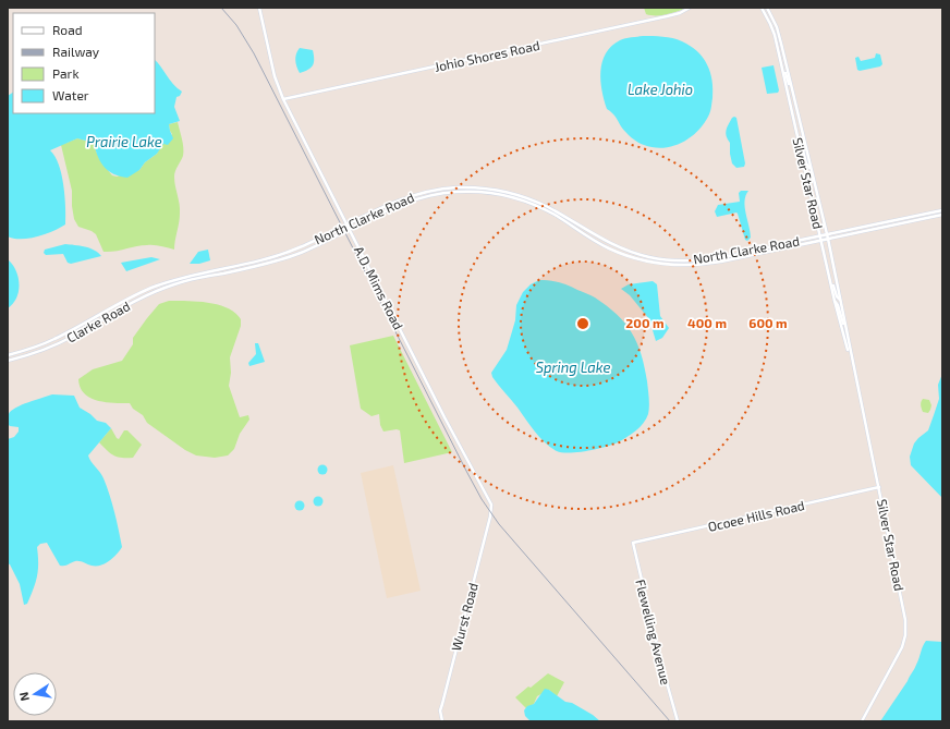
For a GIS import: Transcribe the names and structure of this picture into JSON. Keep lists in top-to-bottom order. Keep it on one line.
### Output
{"streets":{"street":["Johio Shores Road","Silver Star Road","North Clarke Road","A.D. Mims Road","Clarke Road","Ocoee Hills Road","Wurst Road","Flewelling Avenue"]},"crossings":[["Johio Shores Road","A.D. Mims Road"],["Silver Star Road","North Clarke Road"],["Silver Star Road","Ocoee Hills Road"],["North Clarke Road","A.D. Mims Road"],["North Clarke Road","Clarke Road"],["A.D. Mims Road","Wurst Road"],["Ocoee Hills Road","Flewelling Avenue"]],"water":["Lake Johio","Prairie Lake","Spring Lake"],"legend":["Road","Railway","Park","Water"],"north":"left","rings":["200 m","400 m","600 m"]}
